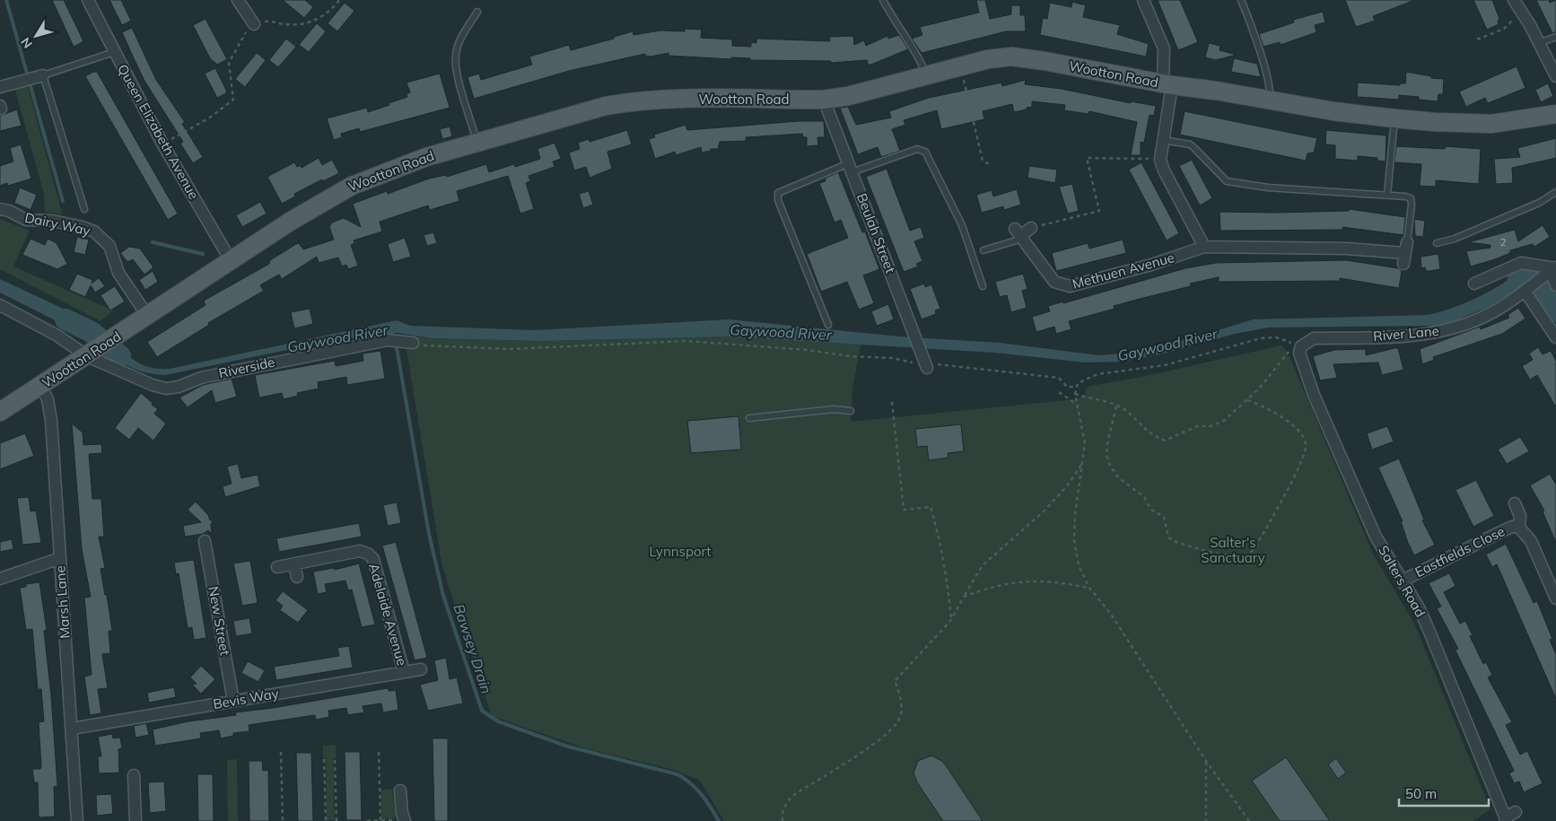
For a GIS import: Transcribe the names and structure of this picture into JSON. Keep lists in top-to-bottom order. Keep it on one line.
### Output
{"streets":{"main road":["Wootton Road"],"street":["Queen Elizabeth Avenue","Dairy Way","Beulah Street","Methuen Avenue","River Lane","Riverside","Eastfields Close","Salters Road","Marsh Lane","Adelaide Avenue","New Street","Bevis Way"]},"crossings":[["Wootton Road","Queen Elizabeth Avenue"],["Wootton Road","Dairy Way"],["Wootton Road","Beulah Street"],["Wootton Road","Riverside"],["Wootton Road","Marsh Lane"],["River Lane","Salters Road"],["Eastfields Close","Salters Road"],["Marsh Lane","Bevis Way"],["Adelaide Avenue","Bevis Way"],["New Street","Bevis Way"]],"water":["Gaywood River","Bawsey Drain"],"parks":["Salter's Sanctuary","Lynnsport"],"house_numbers":["2"],"scale_bar":"50 m","north":"bottom left"}
